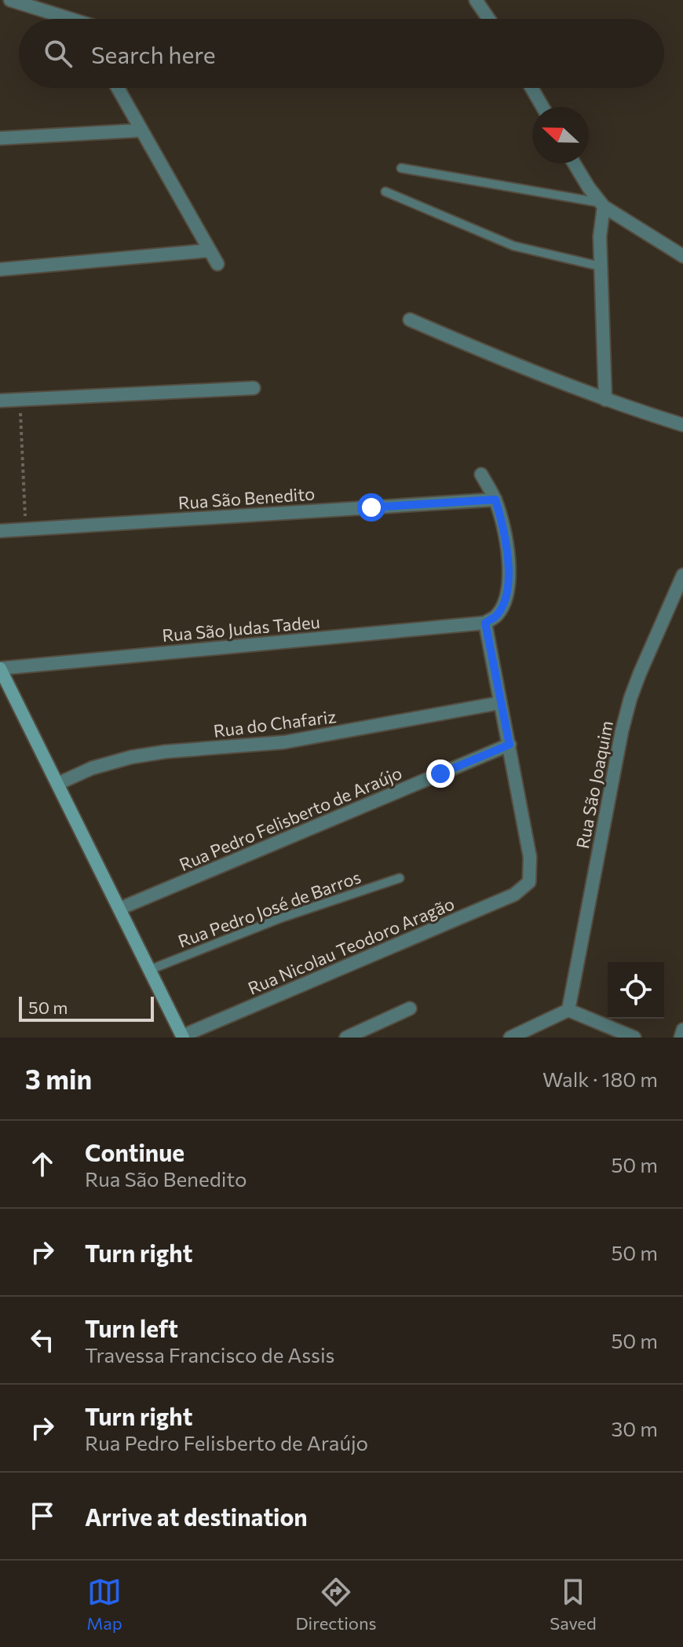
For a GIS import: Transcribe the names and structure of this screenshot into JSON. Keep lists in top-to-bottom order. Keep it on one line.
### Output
{"streets":{"street":["Rua São Benedito","Rua São Judas Tadeu","Rua do Chafariz","Rua São Joaquim","Rua Pedro Felisberto de Araújo","Rua Nicolau Teodoro Aragão"],"lane":["Rua Pedro José de Barros"]},"crossings":[["Rua Pedro Felisberto de Araújo","Rua Nicolau Teodoro Aragão"]],"scale_bar":"50 m","north":"left","page":{"search":"Search here","scale":"50 m","heading":["3 min","Walk · 180 m"],"list":[["Continue","Rua São Benedito","50 m"],["Turn right","50 m"],["Turn left","Travessa Francisco de Assis","50 m"],["Turn right","Rua Pedro Felisberto de Araújo","30 m"],"Arrive at destination"],"nav":["Map","Directions","Saved"]}}
